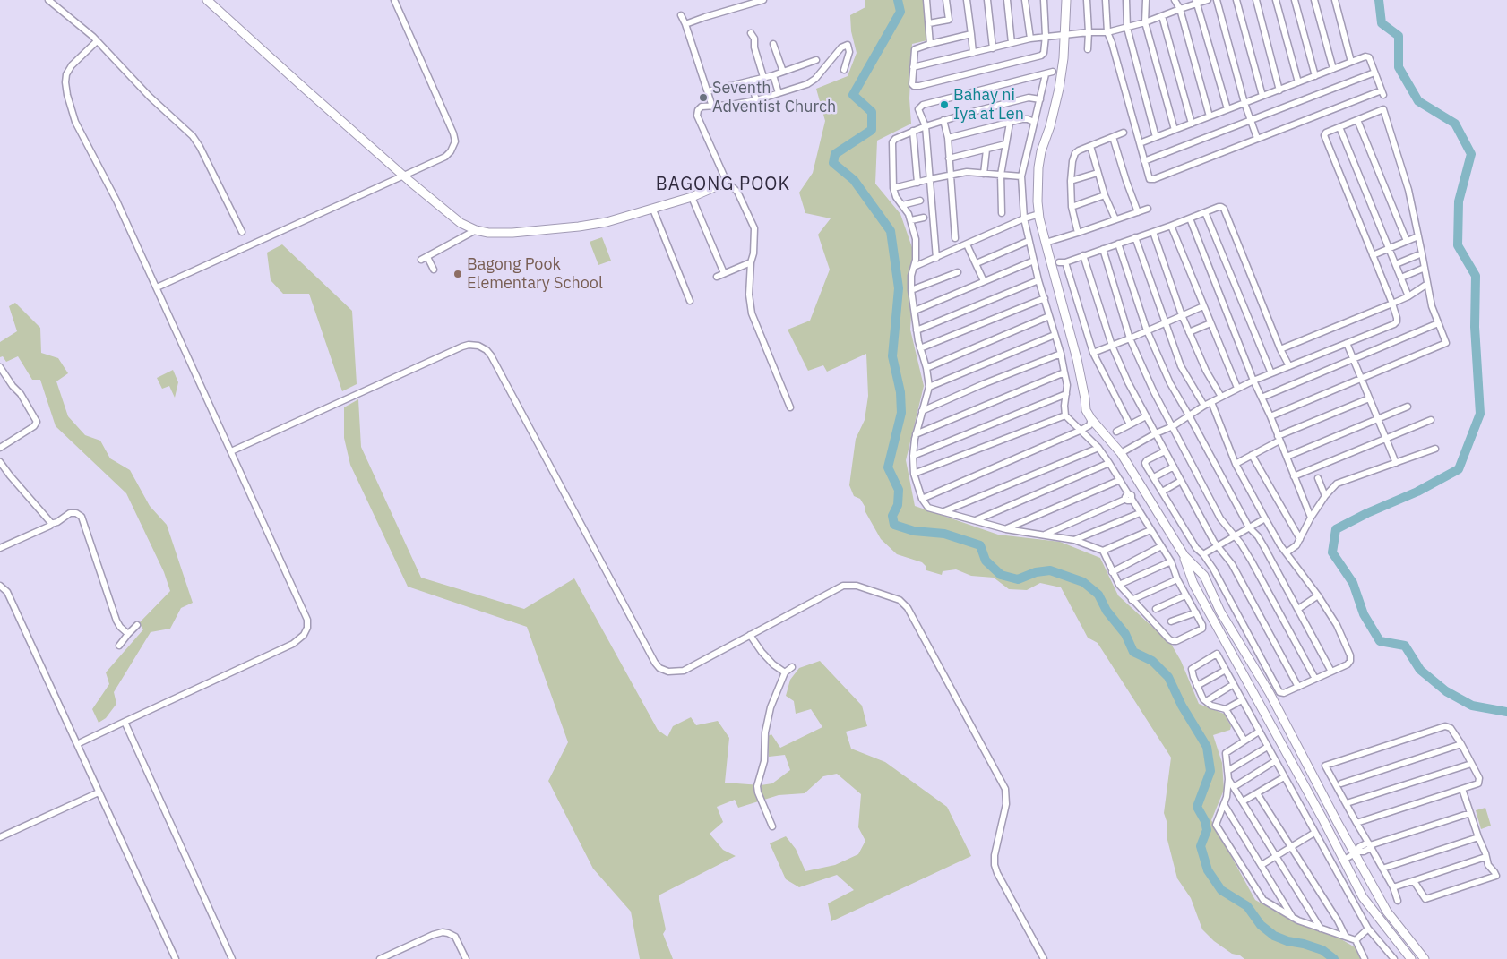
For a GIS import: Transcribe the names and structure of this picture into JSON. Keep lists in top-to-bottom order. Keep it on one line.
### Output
{"districts":["BAGONG POOK"],"places":["Seventh Adventist Church","Bahay ni Iya at Len","Bagong Pook Elementary School"]}
